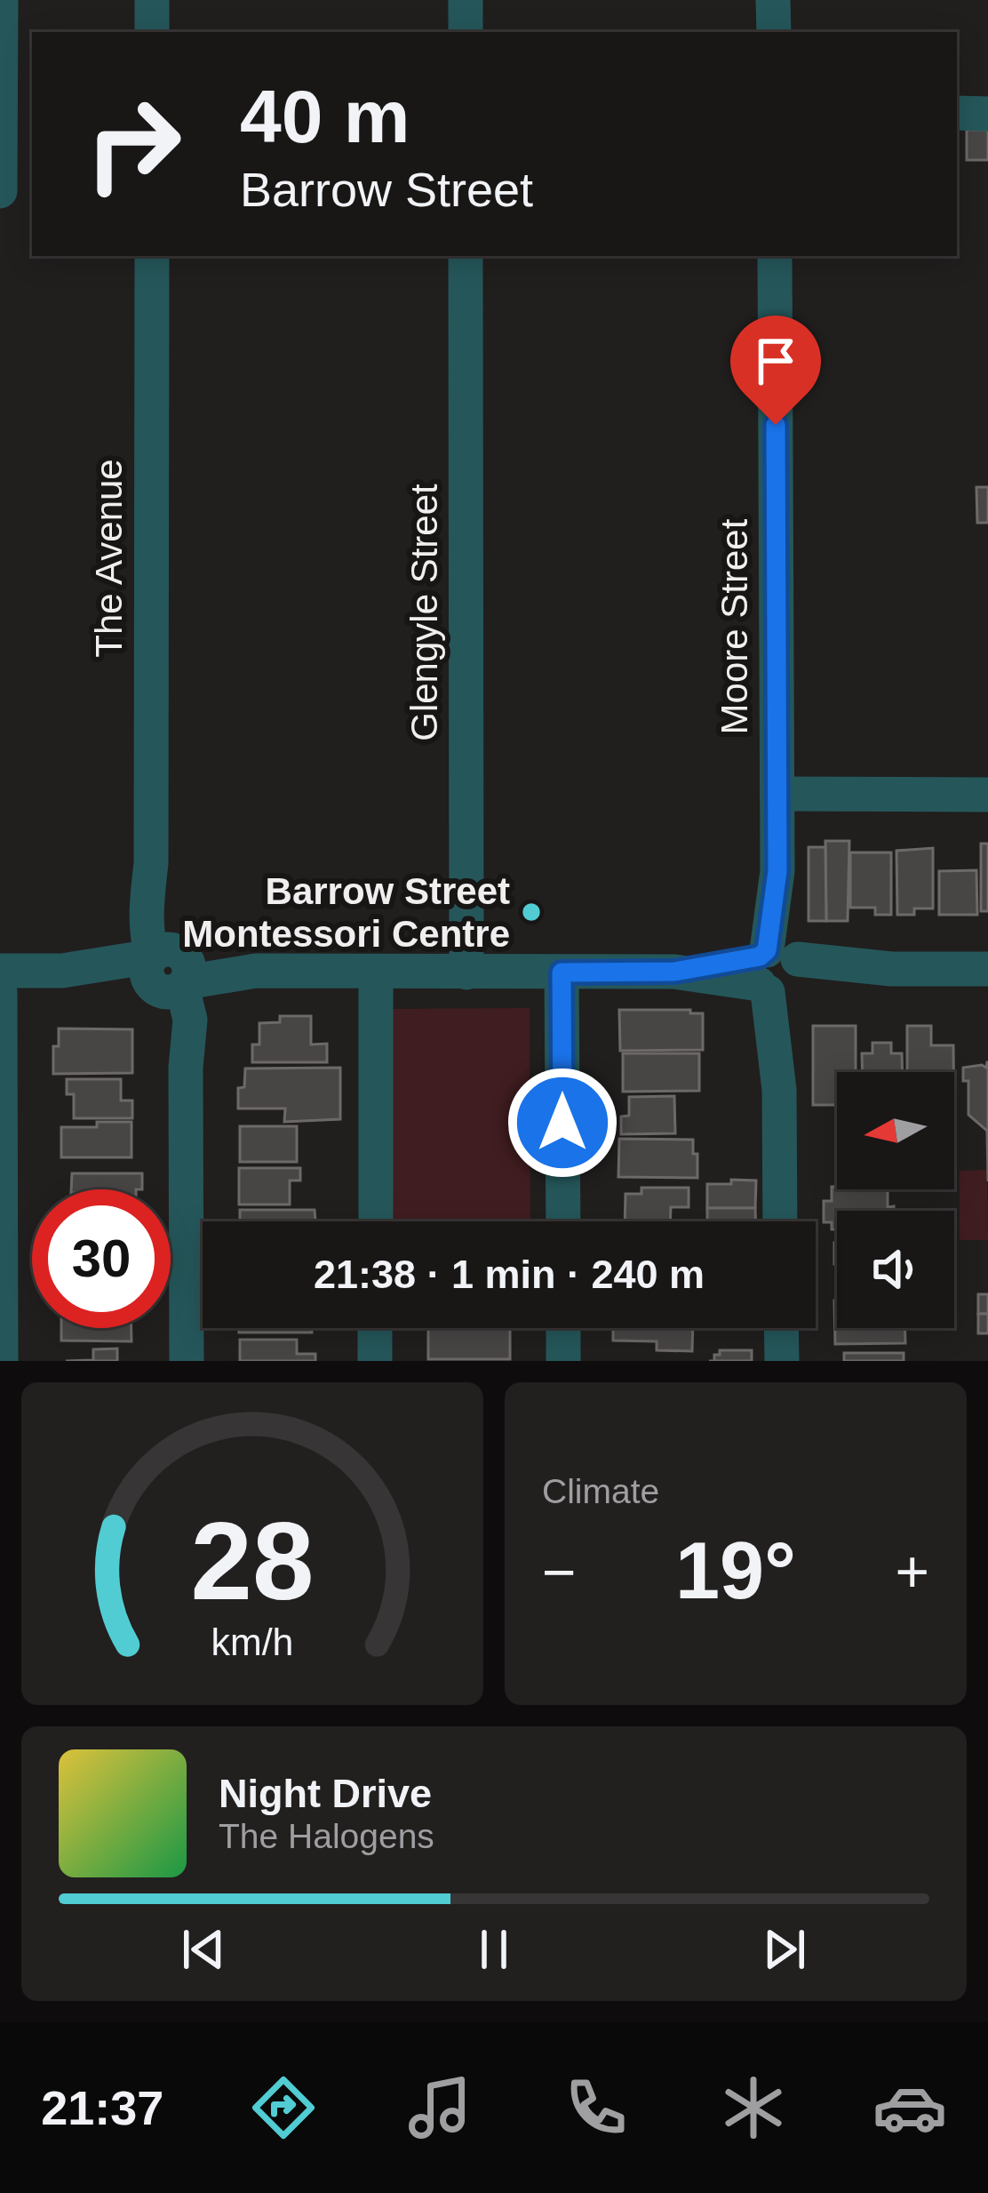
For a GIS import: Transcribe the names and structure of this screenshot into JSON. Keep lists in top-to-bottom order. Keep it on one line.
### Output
{"streets":{"street":["The Avenue","Glengyle Street","Moore Street"]},"places":["Barrow Street Montessori Centre"],"north":"left","page":{"turn":["40 m","Barrow Street"],"limit":"30","trip":"21:38 · 1 min · 240 m","tile":"Climate","heat":["−","19°","+"],"song":["Night Drive","The Halogens"],"tabs":"21:37","gauge":["28","km/h"]}}
